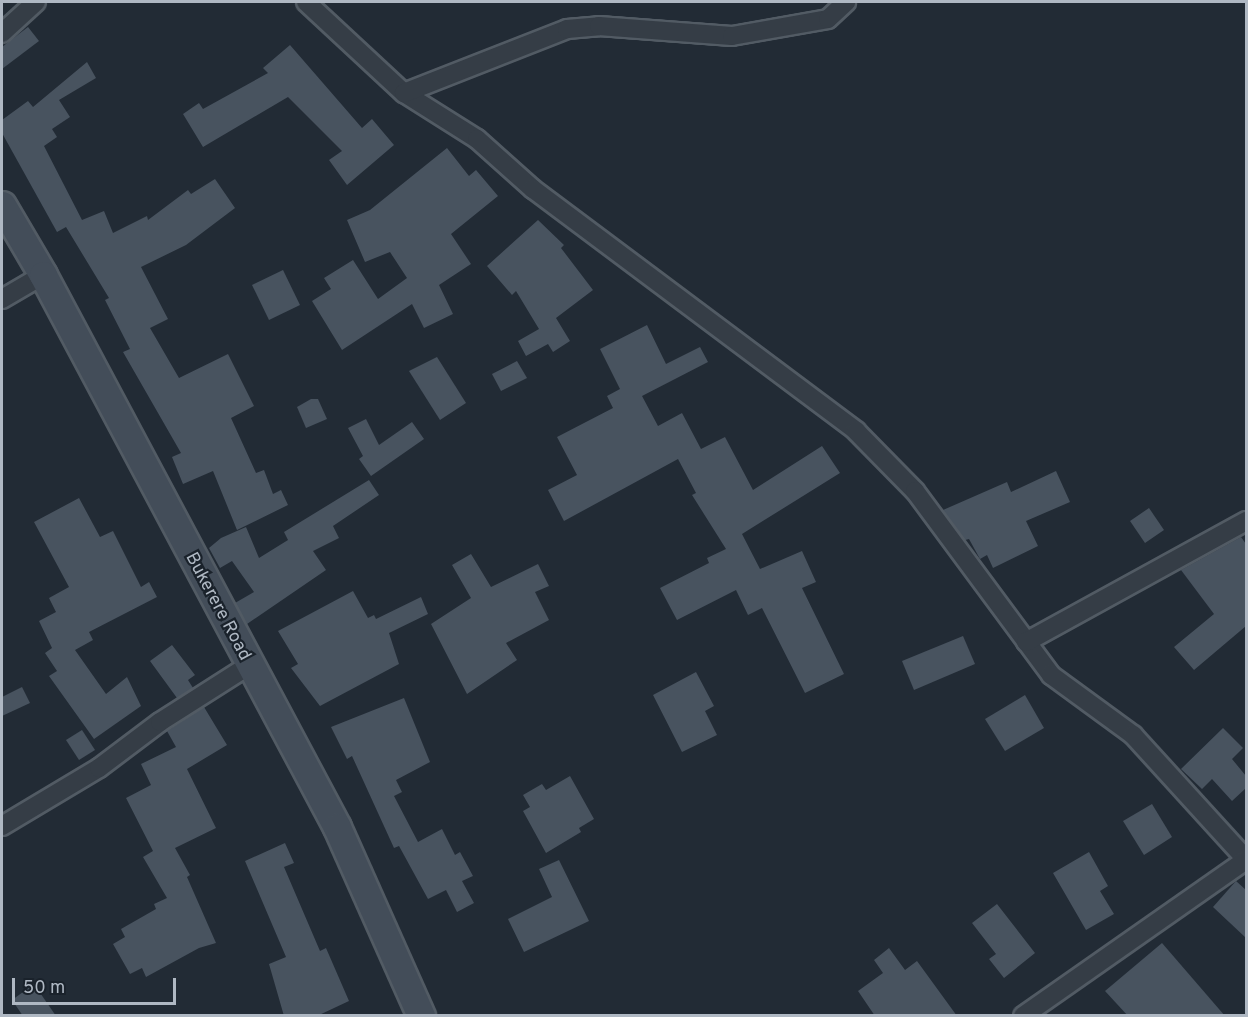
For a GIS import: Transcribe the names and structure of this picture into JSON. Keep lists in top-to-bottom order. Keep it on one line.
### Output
{"streets":{"street":["Bukerere Road"]},"scale_bar":"50 m"}
